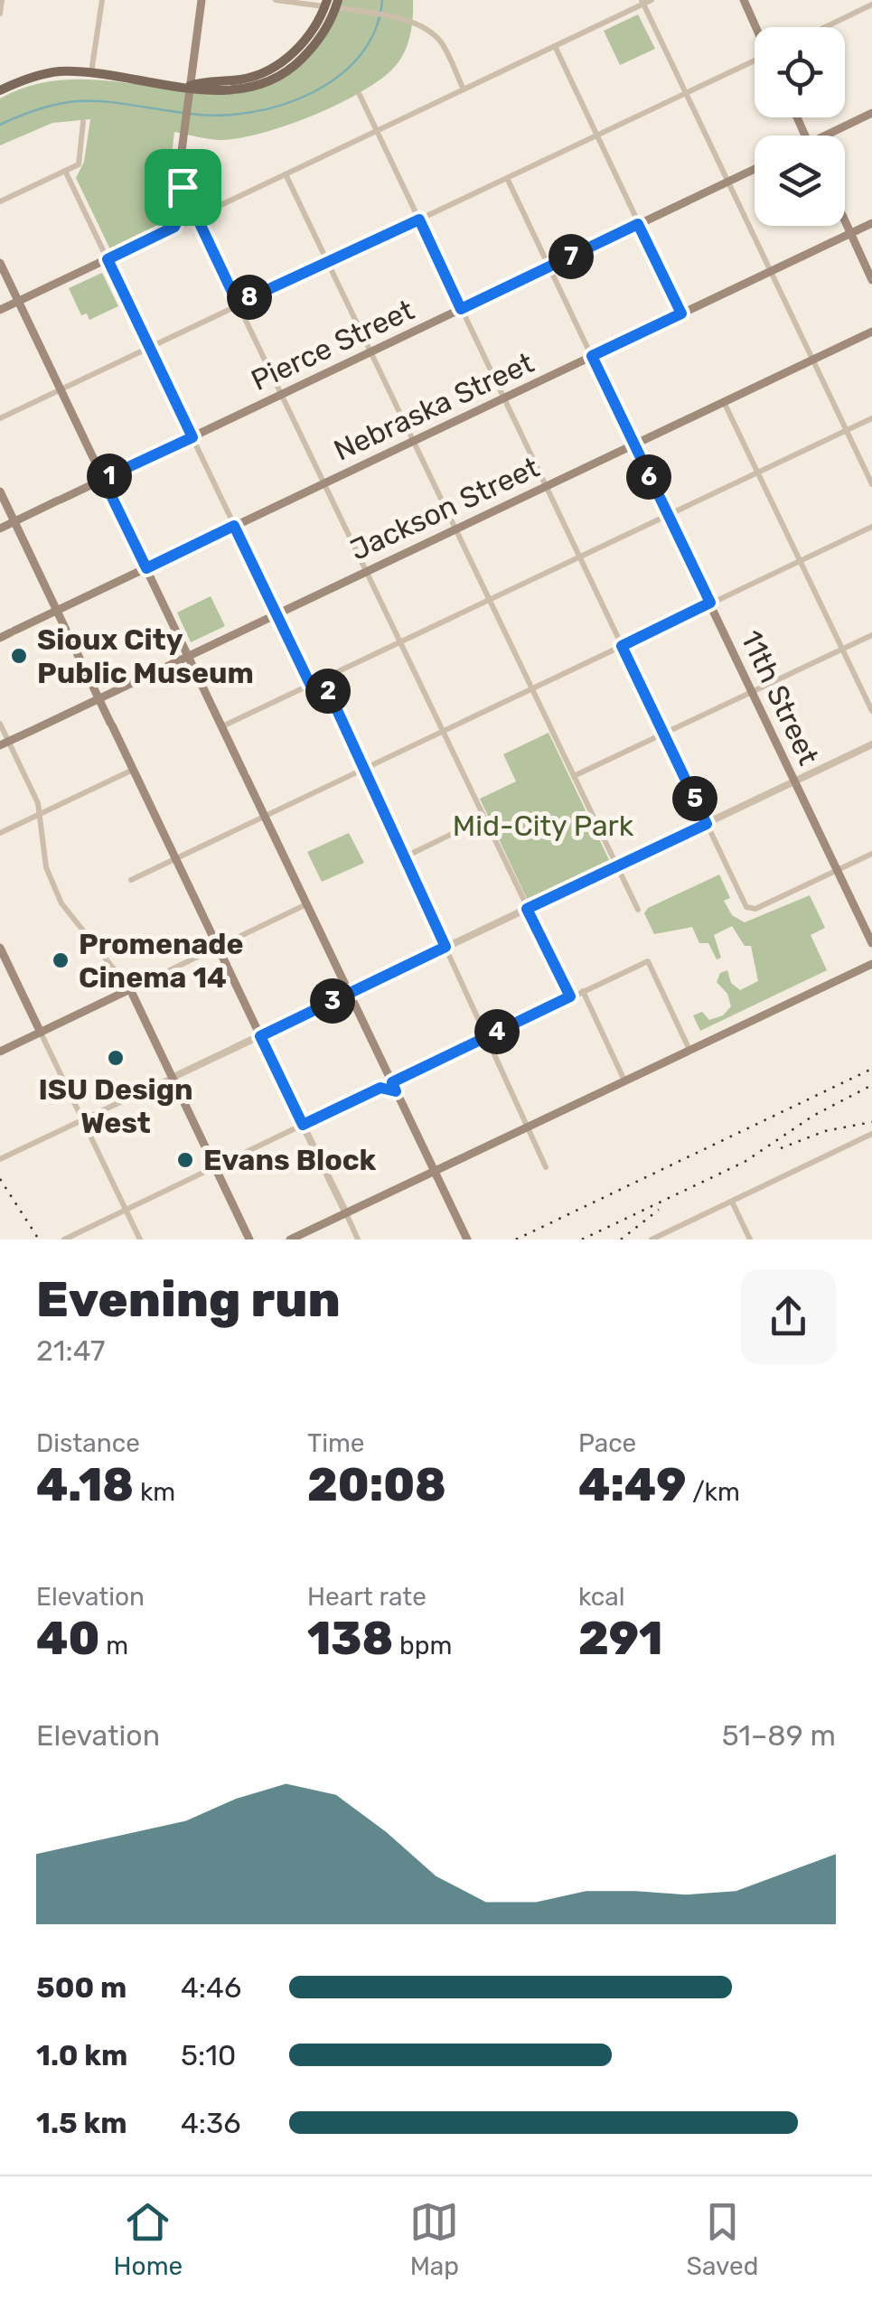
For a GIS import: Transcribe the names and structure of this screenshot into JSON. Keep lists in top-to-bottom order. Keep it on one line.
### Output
{"streets":{"main road":["Pierce Street","Nebraska Street","Jackson Street","11th Street"]},"crossings":[["Pierce Street","11th Street"],["Nebraska Street","11th Street"],["Jackson Street","11th Street"]],"parks":["Mid-City Park"],"places":["Sioux City Public Museum","Promenade Cinema 14","ISU Design West","Evans Block"],"page":{"pins":["7","8","1","6","2","5","3","4"],"heading":["Evening run","21:47"],"stats":[["Distance","4.18 km"],["Time","20:08"],["Pace","4:49 /km"],["Elevation","40 m"],["Heart rate","138 bpm"],["kcal","291"]],"chart":["Elevation","51–89 m"],"list":[{"name":"500 m","note":"4:46"},{"name":"1.0 km","note":"5:10"},{"name":"1.5 km","note":"4:36"}],"tabs":["Home","Map","Saved"]}}
